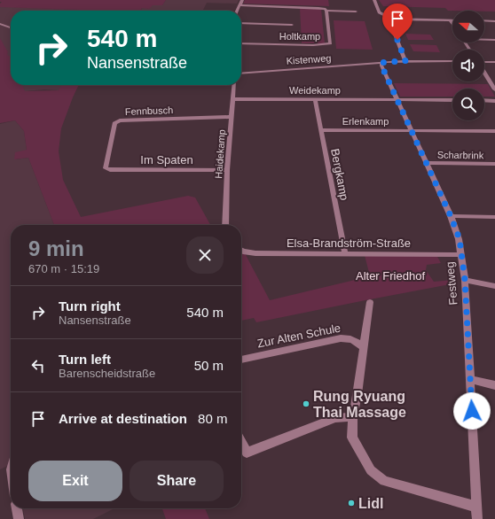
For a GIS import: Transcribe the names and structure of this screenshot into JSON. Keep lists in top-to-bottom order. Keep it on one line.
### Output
{"streets":{"street":["Holtkamp","Kistenweg","Weidekamp","Fennbusch","Erlenkamp","Haidekamp","Scharbrink","Im Spaten","Bergkamp","Elsa-Brandström-Straße","Festweg","Zur Alten Schule"]},"crossings":[["Kistenweg","Festweg"],["Weidekamp","Haidekamp"],["Weidekamp","Bergkamp"],["Weidekamp","Festweg"],["Fennbusch","Haidekamp"],["Fennbusch","Im Spaten"],["Erlenkamp","Bergkamp"],["Erlenkamp","Festweg"],["Haidekamp","Im Spaten"],["Scharbrink","Festweg"],["Bergkamp","Elsa-Brandström-Straße"],["Elsa-Brandström-Straße","Festweg"]],"parks":["Alter Friedhof"],"places":["Rung Ryuang Thai Massage","Lidl"],"north":"left","page":{"turn":["540 m","Nansenstraße"],"heading":["9 min","670 m · 15:19"],"list":[{"name":"Turn right","note":"Nansenstraße","value":"540 m"},{"name":"Turn left","note":"Barenscheidstraße","value":"50 m"},{"name":"Arrive at destination","value":"80 m"}],"buttons":["Exit","Share"]}}
